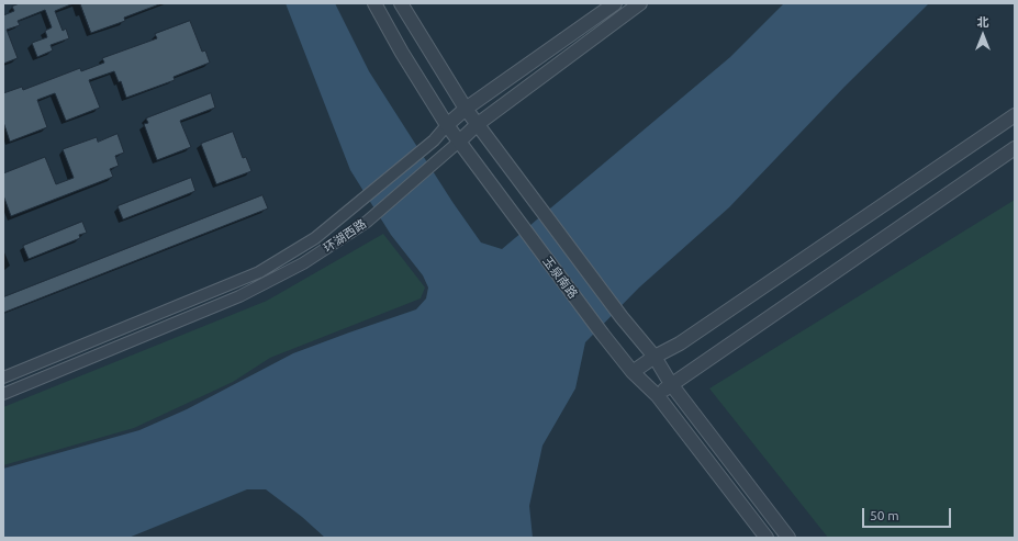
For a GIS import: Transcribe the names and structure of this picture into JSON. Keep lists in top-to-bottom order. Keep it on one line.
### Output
{"streets":{"street":["环湖西路","玉泉南路"]},"crossings":[["环湖西路","玉泉南路"]],"scale_bar":"50 m","north":"top"}
